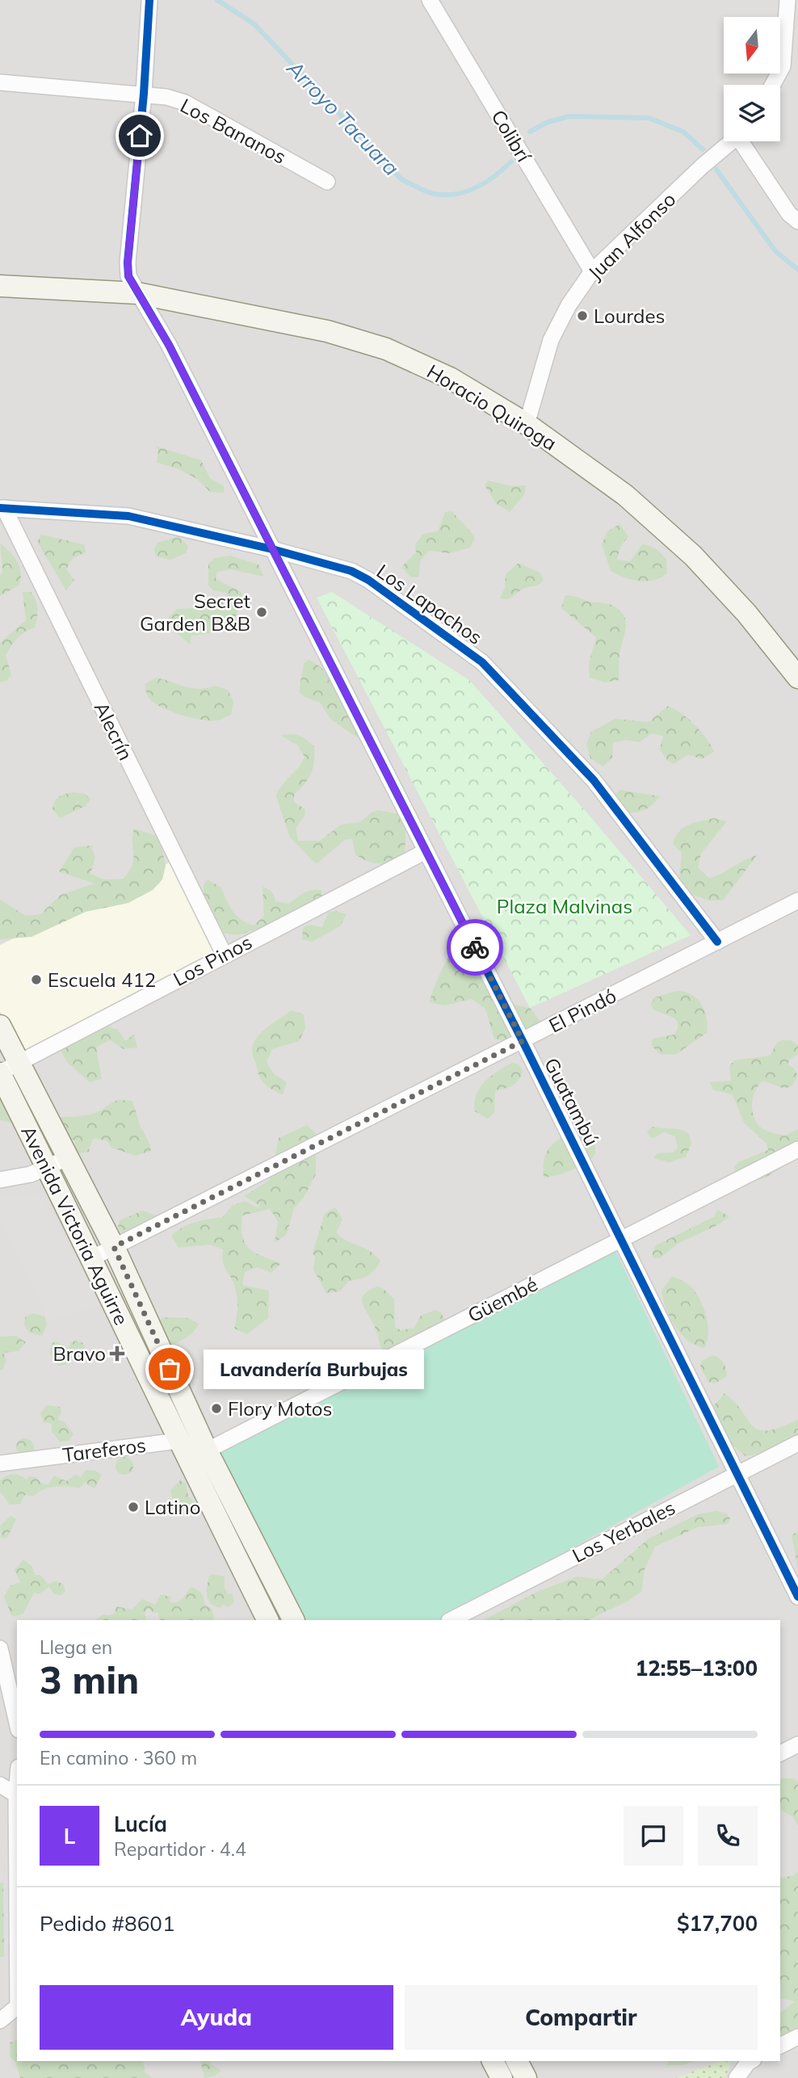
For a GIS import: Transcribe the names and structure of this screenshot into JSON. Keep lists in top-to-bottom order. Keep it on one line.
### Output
{"streets":{"main road":["Horacio Quiroga","Avenida Victoria Aguirre"],"street":["Los Bananos","Colibrí","Juan Alfonso","Los Lapachos","Alecrín","Los Pinos","El Pindó","Guatambú","Güembé","Tareferos","Los Yerbales"]},"crossings":[["Los Bananos","Guatambú"],["Colibrí","Juan Alfonso"],["Juan Alfonso","Horacio Quiroga"],["Horacio Quiroga","Guatambú"],["Los Lapachos","Alecrín"],["Los Lapachos","El Pindó"],["Los Lapachos","Guatambú"],["Alecrín","Los Pinos"],["Los Pinos","Guatambú"],["Los Pinos","Avenida Victoria Aguirre"],["El Pindó","Guatambú"],["El Pindó","Avenida Victoria Aguirre"],["Guatambú","Güembé"],["Guatambú","Los Yerbales"],["Avenida Victoria Aguirre","Güembé"],["Avenida Victoria Aguirre","Tareferos"],["Güembé","Tareferos"]],"water":["Arroyo Tacuara"],"parks":["Plaza Malvinas"],"places":{"other":["Lourdes","Secret Garden B&B","Escuela 412","Lavandería Burbujas","Flory Motos","Latino"],"health":["Bravo"]},"north":"bottom","page":{"bubble":"Lavandería Burbujas","heading":["3 min","Llega en","12:55–13:00"],"panel":["Lucía","Repartidor · 4.4","Pedido #8601","$17,700"],"bar":"En camino · 360 m","round":"L","buttons":["Ayuda","Compartir"]}}
